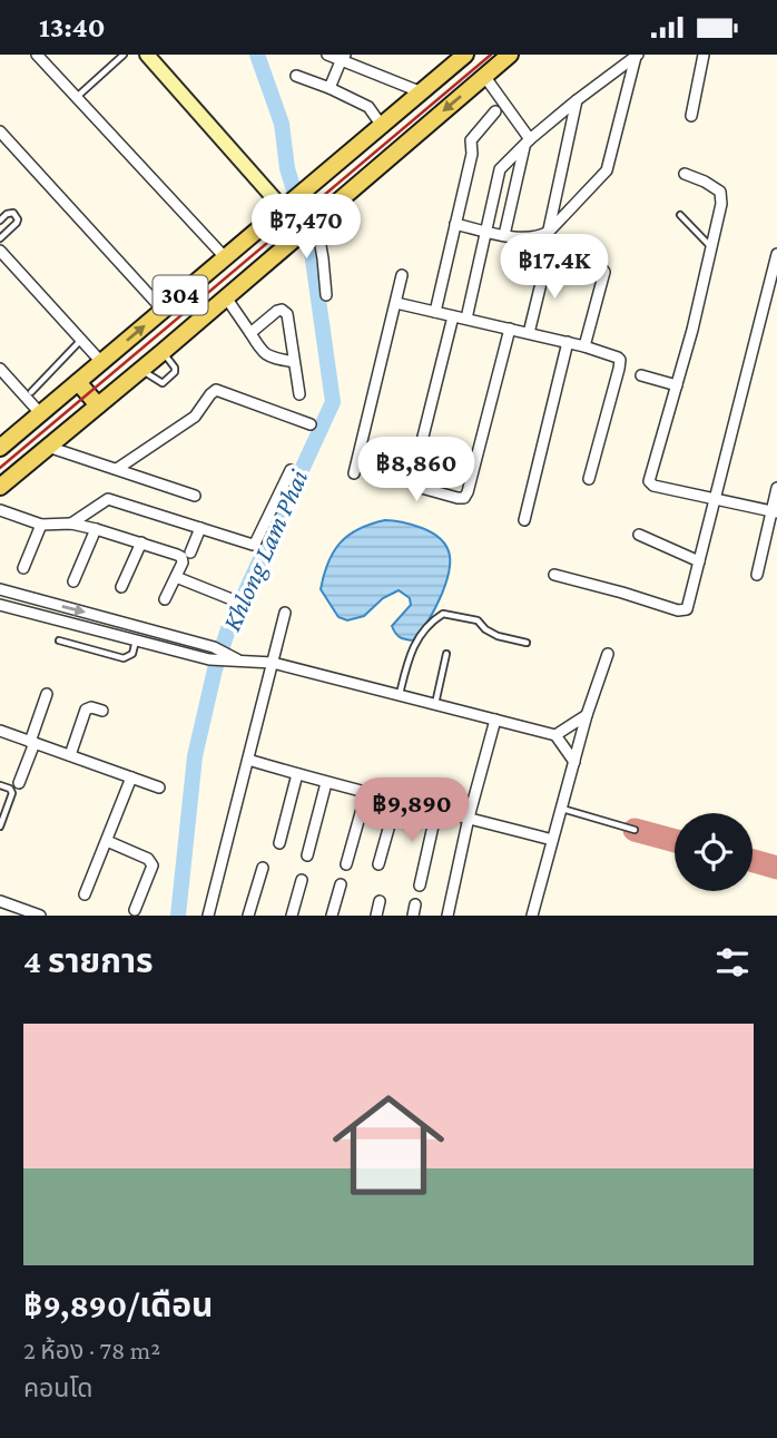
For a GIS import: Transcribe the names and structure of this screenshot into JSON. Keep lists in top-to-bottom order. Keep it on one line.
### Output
{"streets":{"main road":["304"]},"water":["Khlong Lam Phai"],"page":{"status":"13:40","price":["฿7,470","฿17.4K","฿8,860","฿9,890"],"heading":"4 รายการ","list":[{"name":"฿9,890/เดือน","note":"2 ห้อง · 78 m² · คอนโด"}]}}
